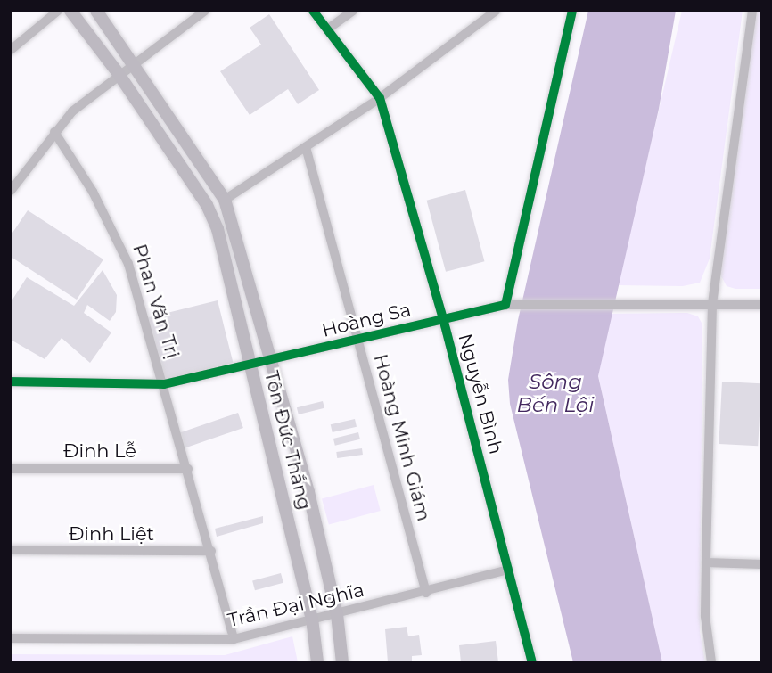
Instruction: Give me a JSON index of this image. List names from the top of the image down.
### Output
{
  "streets": {
    "main road": ["Tôn Đức Thắng"],
    "street": [
      "Phan Văn Trị",
      "Hoàng Sa",
      "Nguyễn Bình",
      "Hoàng Minh Giám",
      "Đinh Lễ",
      "Đinh Liệt",
      "Trần Đại Nghĩa"
    ]
  },
  "crossings": [
    ["Phan Văn Trị", "Hoàng Sa"],
    ["Phan Văn Trị", "Đinh Lễ"],
    ["Phan Văn Trị", "Đinh Liệt"],
    ["Phan Văn Trị", "Trần Đại Nghĩa"],
    ["Hoàng Sa", "Nguyễn Bình"],
    ["Hoàng Sa", "Hoàng Minh Giám"],
    ["Hoàng Sa", "Tôn Đức Thắng"],
    ["Nguyễn Bình", "Trần Đại Nghĩa"],
    ["Hoàng Minh Giám", "Trần Đại Nghĩa"],
    ["Tôn Đức Thắng", "Trần Đại Nghĩa"]
  ],
  "water": ["Sông Bến Lội"]
}
